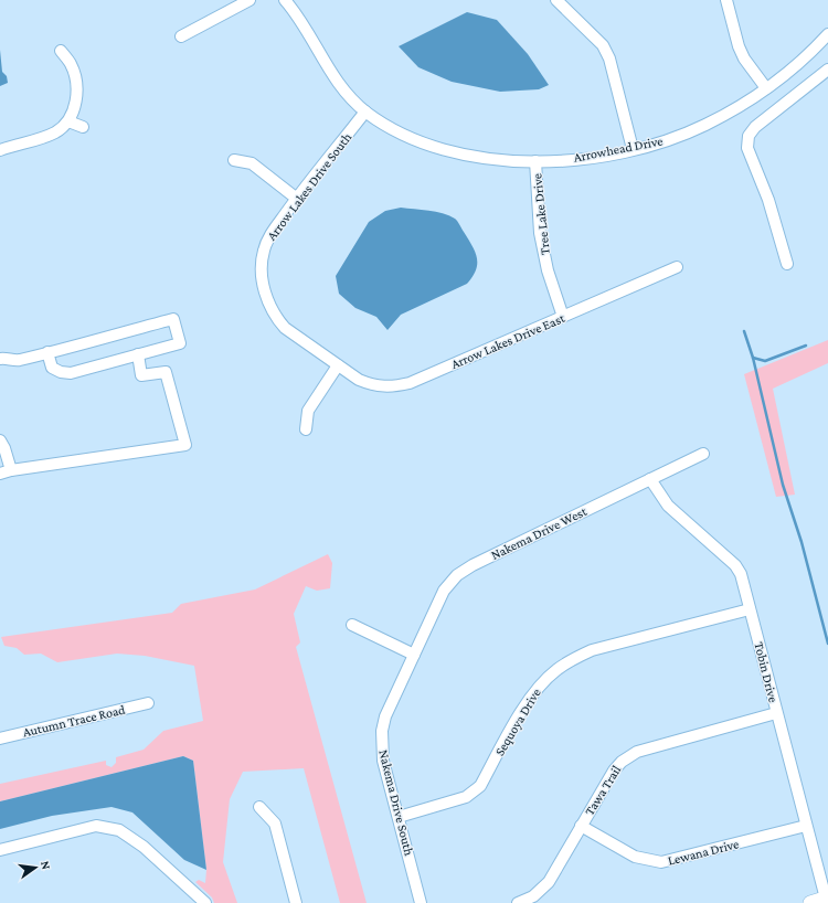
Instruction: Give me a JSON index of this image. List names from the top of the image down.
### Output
{
  "streets": {
    "street": [
      "Arrowhead Drive",
      "Arrow Lakes Drive South",
      "Tree Lake Drive",
      "Arrow Lakes Drive East",
      "Nakema Drive West",
      "Tobin Drive",
      "Autumn Trace Road",
      "Sequoya Drive",
      "Tawa Trail",
      "Nakema Drive South",
      "Lewana Drive"
    ]
  },
  "crossings": [
    ["Arrowhead Drive", "Arrow Lakes Drive South"],
    ["Arrowhead Drive", "Tree Lake Drive"],
    ["Arrow Lakes Drive South", "Arrow Lakes Drive East"],
    ["Tree Lake Drive", "Arrow Lakes Drive East"],
    ["Nakema Drive West", "Tobin Drive"],
    ["Nakema Drive West", "Nakema Drive South"],
    ["Tobin Drive", "Sequoya Drive"],
    ["Tobin Drive", "Tawa Trail"],
    ["Tobin Drive", "Lewana Drive"],
    ["Sequoya Drive", "Nakema Drive South"],
    ["Tawa Trail", "Lewana Drive"]
  ],
  "north": "right"
}
